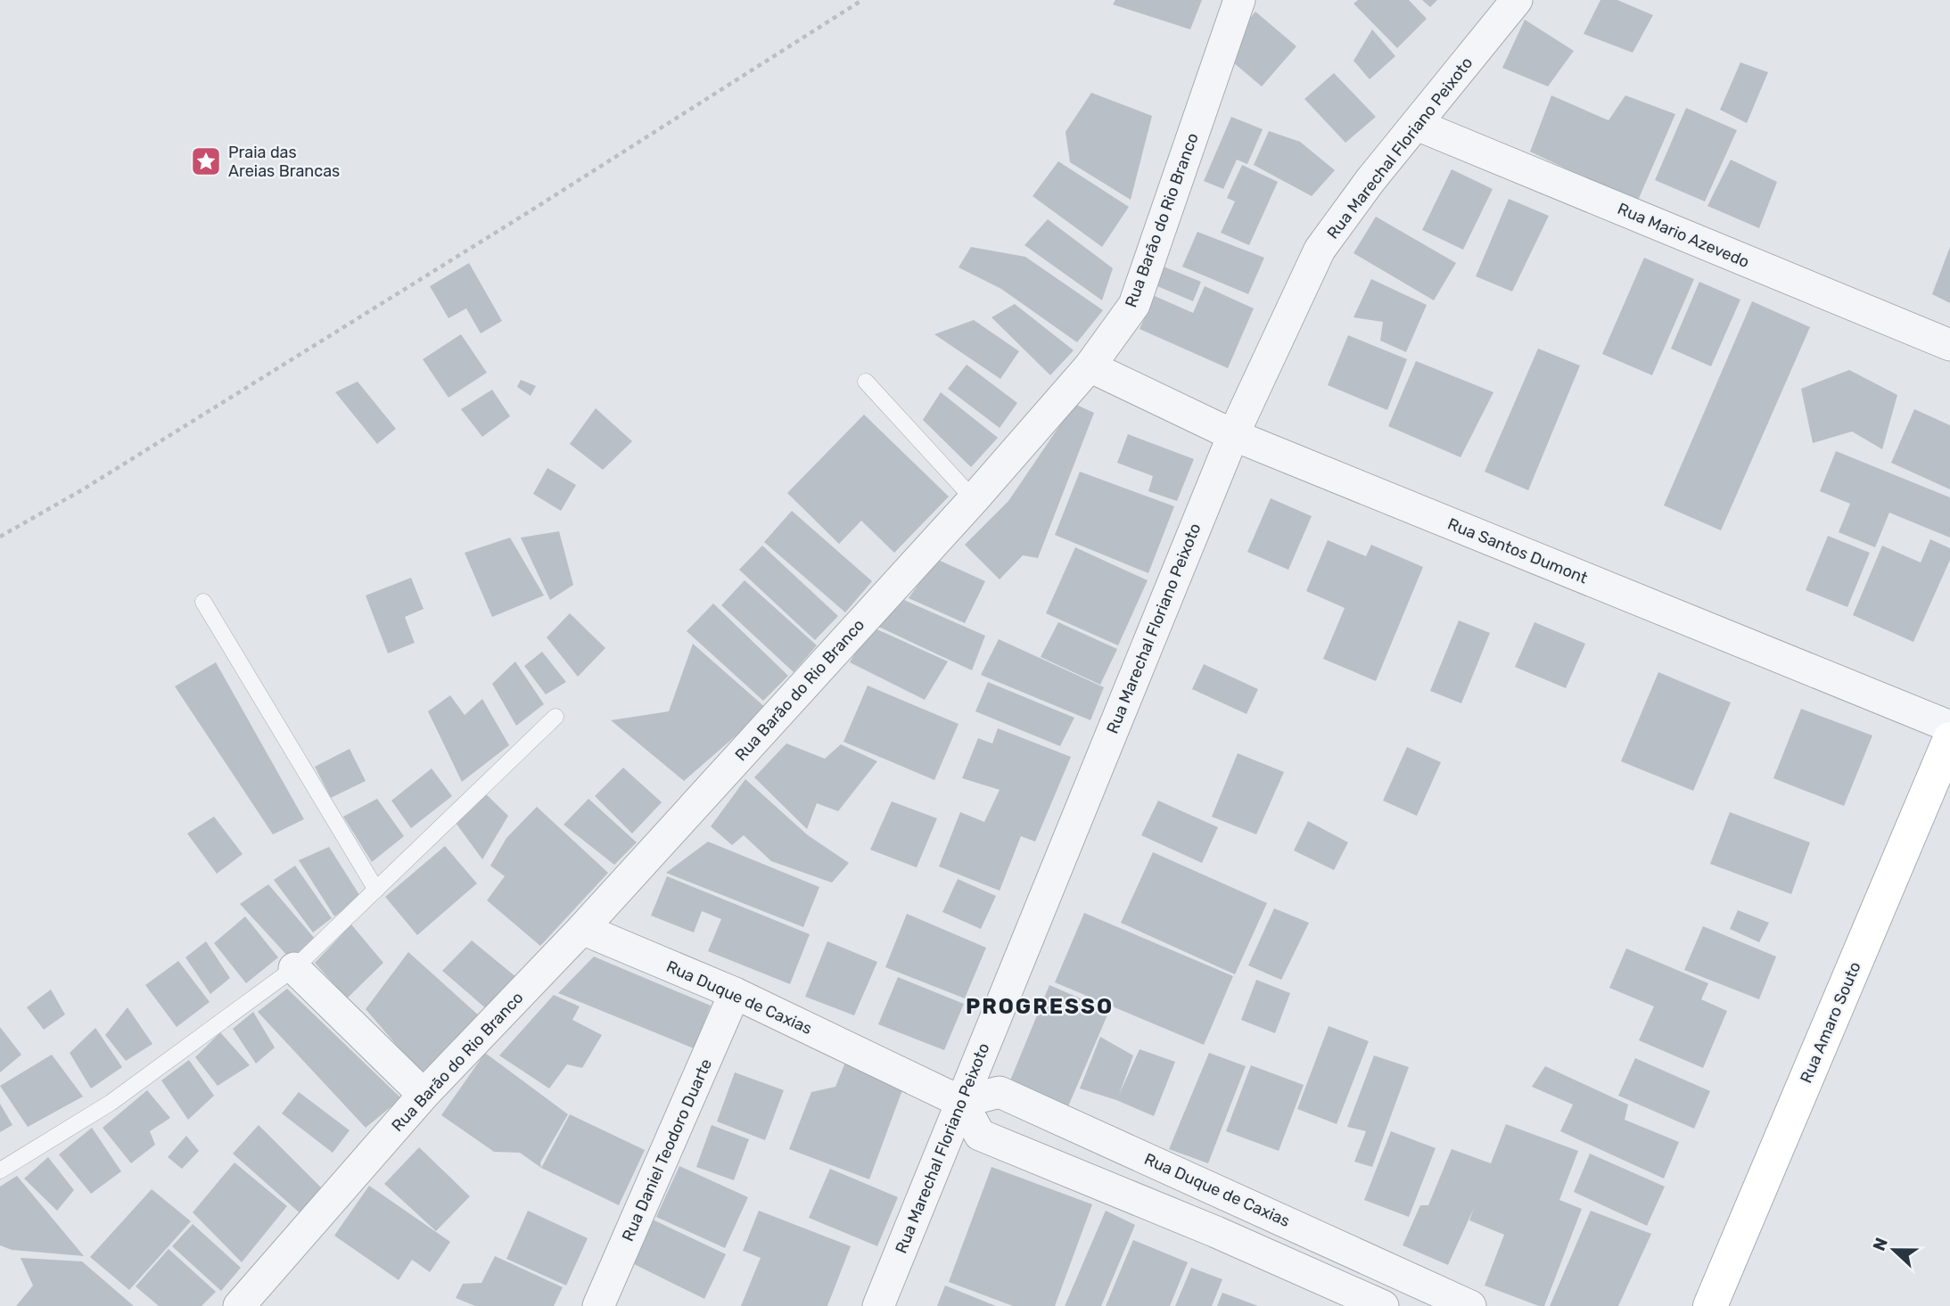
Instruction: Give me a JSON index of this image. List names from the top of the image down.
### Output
{
  "streets": {
    "street": [
      "Rua Marechal Floriano Peixoto",
      "Rua Barão do Rio Branco",
      "Rua Mario Azevedo",
      "Rua Santos Dumont",
      "Rua Duque de Caxias",
      "Rua Amaro Souto",
      "Rua Daniel Teodoro Duarte"
    ]
  },
  "crossings": [
    ["Rua Marechal Floriano Peixoto", "Rua Mario Azevedo"],
    ["Rua Marechal Floriano Peixoto", "Rua Santos Dumont"],
    ["Rua Marechal Floriano Peixoto", "Rua Duque de Caxias"],
    ["Rua Barão do Rio Branco", "Rua Santos Dumont"],
    ["Rua Barão do Rio Branco", "Rua Duque de Caxias"],
    ["Rua Duque de Caxias", "Rua Daniel Teodoro Duarte"]
  ],
  "districts": ["PROGRESSO"],
  "places": {
    "place": ["Praia das Areias Brancas"]
  },
  "north": "left"
}
